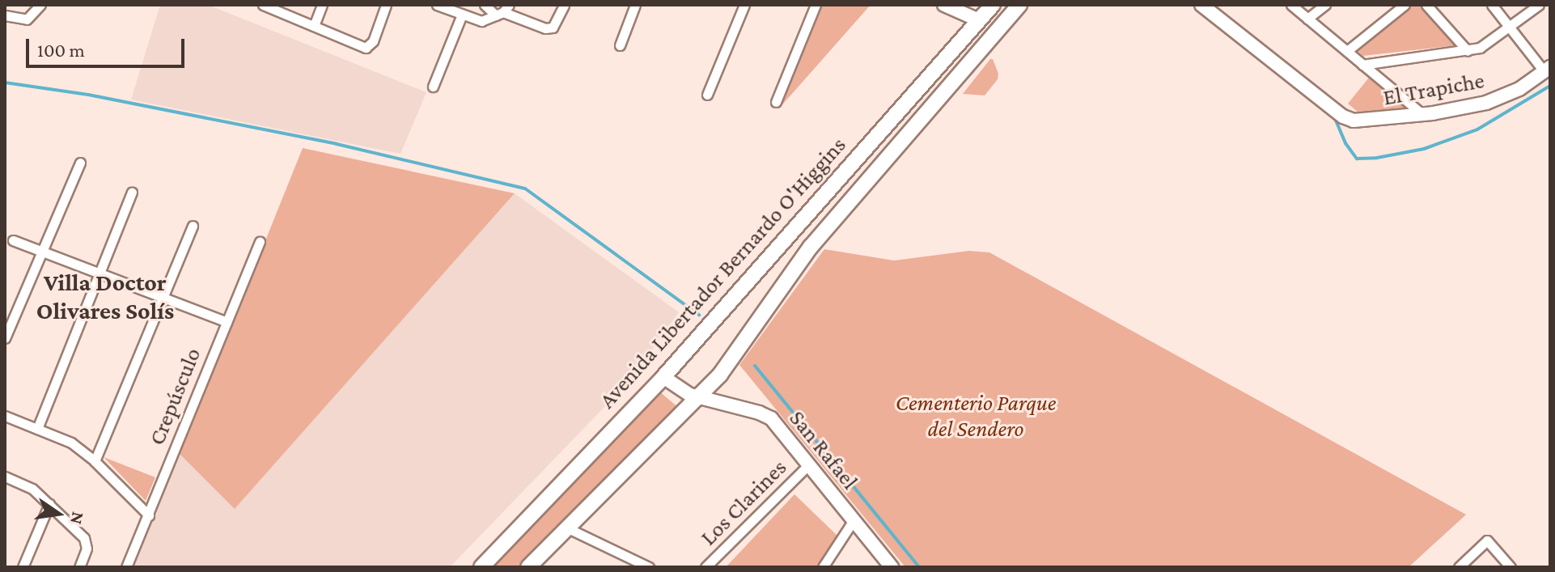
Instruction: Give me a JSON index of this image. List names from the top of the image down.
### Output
{
  "streets": {
    "main road": ["Avenida Libertador Bernardo O'Higgins"],
    "street": [
      "El Trapiche",
      "Crepúsculo",
      "San Rafael",
      "Los Clarines"
    ]
  },
  "crossings": [
    ["Avenida Libertador Bernardo O'Higgins", "San Rafael"],
    ["San Rafael", "Los Clarines"]
  ],
  "districts": ["Villa Doctor Olivares Solís"],
  "parks": ["Cementerio Parque del Sendero"],
  "scale_bar": "100 m",
  "north": "right"
}
